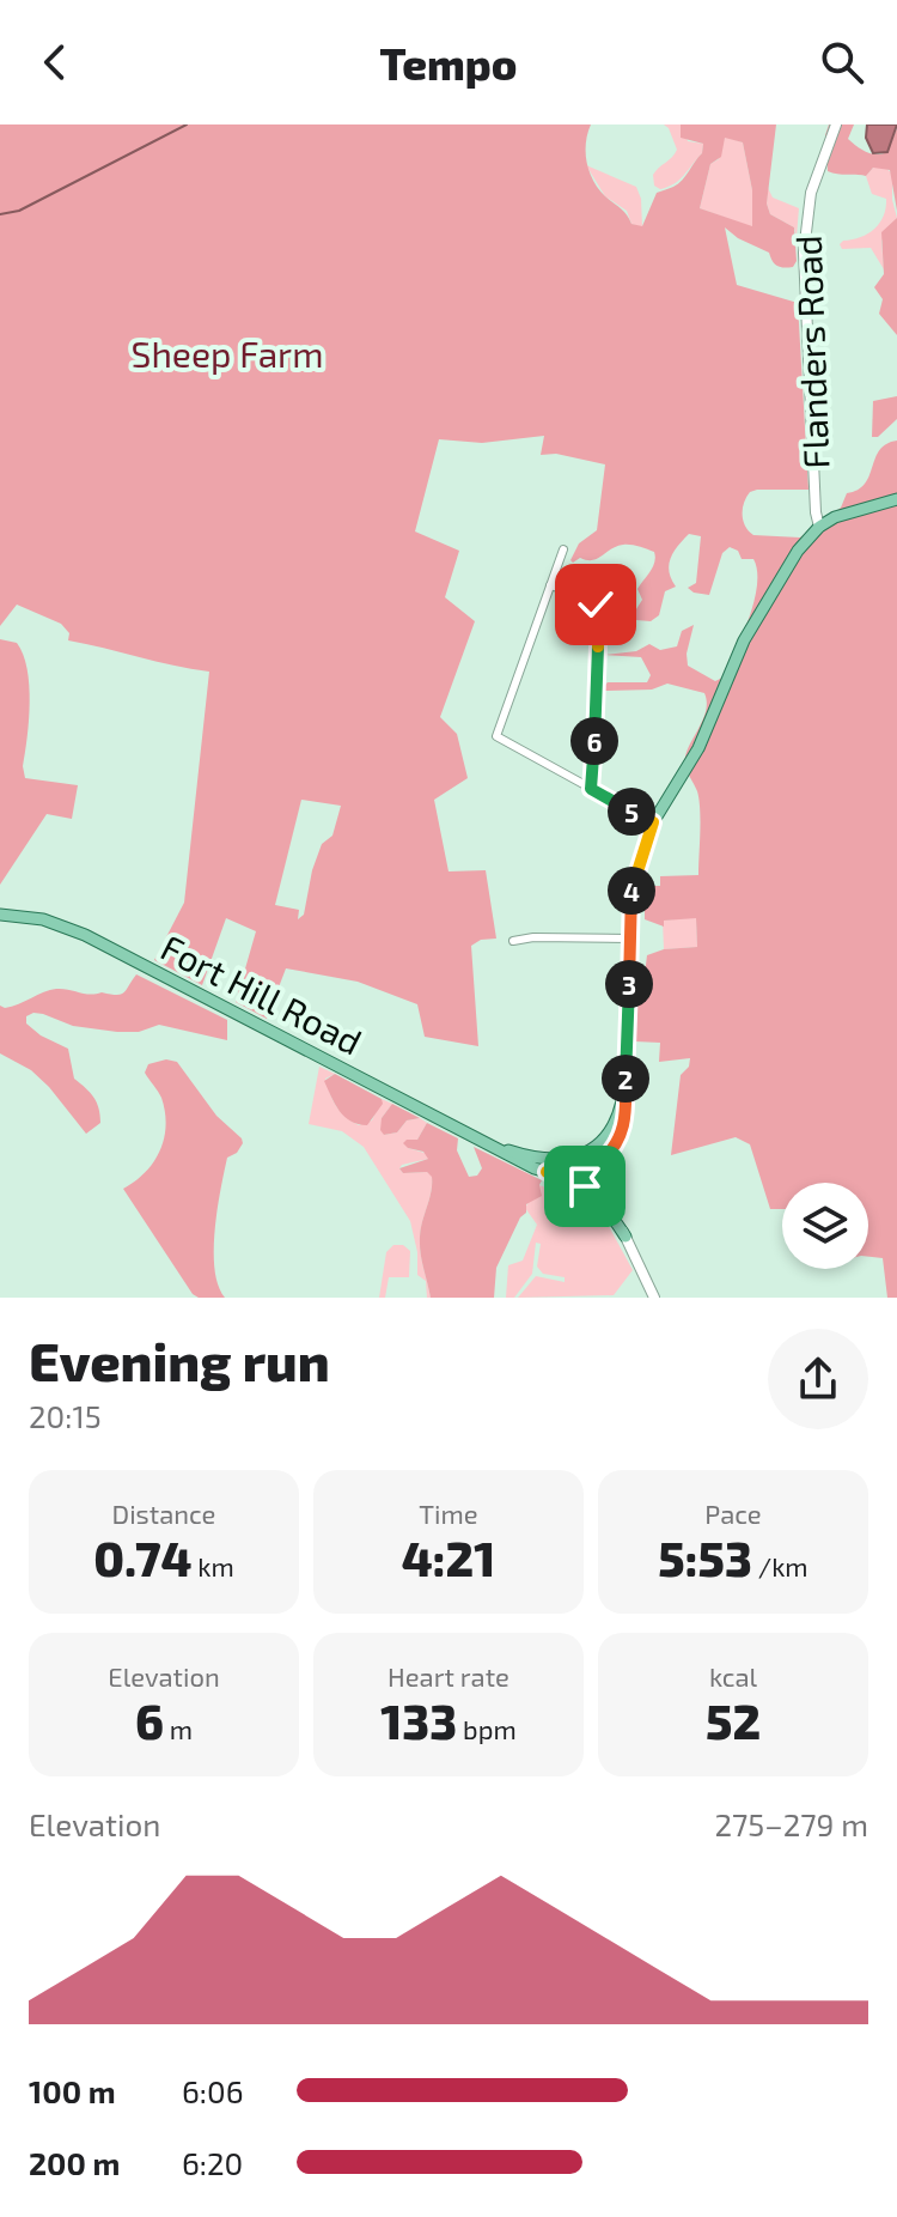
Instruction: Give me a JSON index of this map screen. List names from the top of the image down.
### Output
{
  "streets": {
    "main road": ["Fort Hill Road"],
    "street": ["Flanders Road"]
  },
  "parks": ["Sheep Farm"],
  "page": {
    "header": "Tempo",
    "pins": [
      "6",
      "5",
      "4",
      "3",
      "2"
    ],
    "heading": ["Evening run", "20:15"],
    "stats": [
      ["Distance", "0.74 km"],
      ["Time", "4:21"],
      ["Pace", "5:53 /km"],
      ["Elevation", "6 m"],
      ["Heart rate", "133 bpm"],
      ["kcal", "52"]
    ],
    "chart": ["Elevation", "275–279 m"],
    "list": [
      {
        "name": "100 m",
        "note": "6:06"
      },
      {
        "name": "200 m",
        "note": "6:20"
      }
    ]
  }
}
